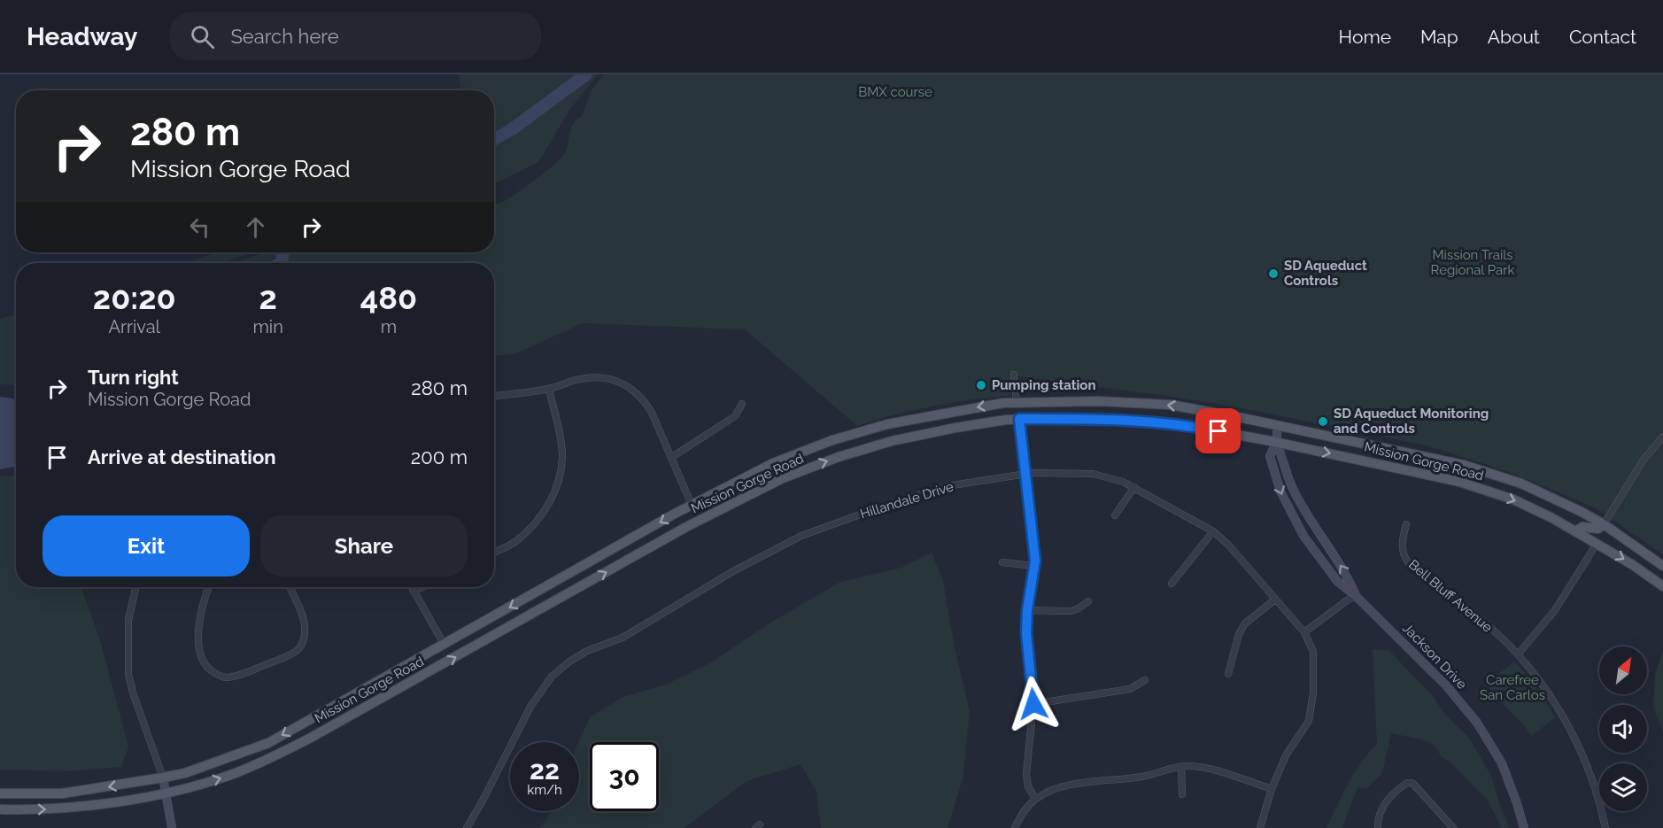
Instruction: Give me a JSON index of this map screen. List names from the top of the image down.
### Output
{
  "streets": {
    "main road": ["Mission Gorge Road", "Jackson Drive"],
    "street": ["Hillandale Drive", "Bell Bluff Avenue"]
  },
  "crossings": [
    ["Mission Gorge Road", "Jackson Drive"]
  ],
  "parks": ["BMX course", "Mission Trails Regional Park", "Carefree San Carlos"],
  "places": ["SD Aqueduct Controls", "Pumping station", "SD Aqueduct Monitoring and Controls"],
  "north": "top right",
  "page": {
    "header": "Headway",
    "search": "Search here",
    "nav": [
      "Home",
      "Map",
      "About",
      "Contact"
    ],
    "turn": ["280 m", "Mission Gorge Road"],
    "eta": [
      "20:20",
      "Arrival",
      "2",
      "min",
      "480",
      "m"
    ],
    "list": [
      {
        "name": "Turn right",
        "note": "Mission Gorge Road",
        "value": "280 m"
      },
      {
        "name": "Arrive at destination",
        "value": "200 m"
      }
    ],
    "buttons": ["Exit", "Share"],
    "speed": "22 km/h",
    "limit": "30"
  }
}
